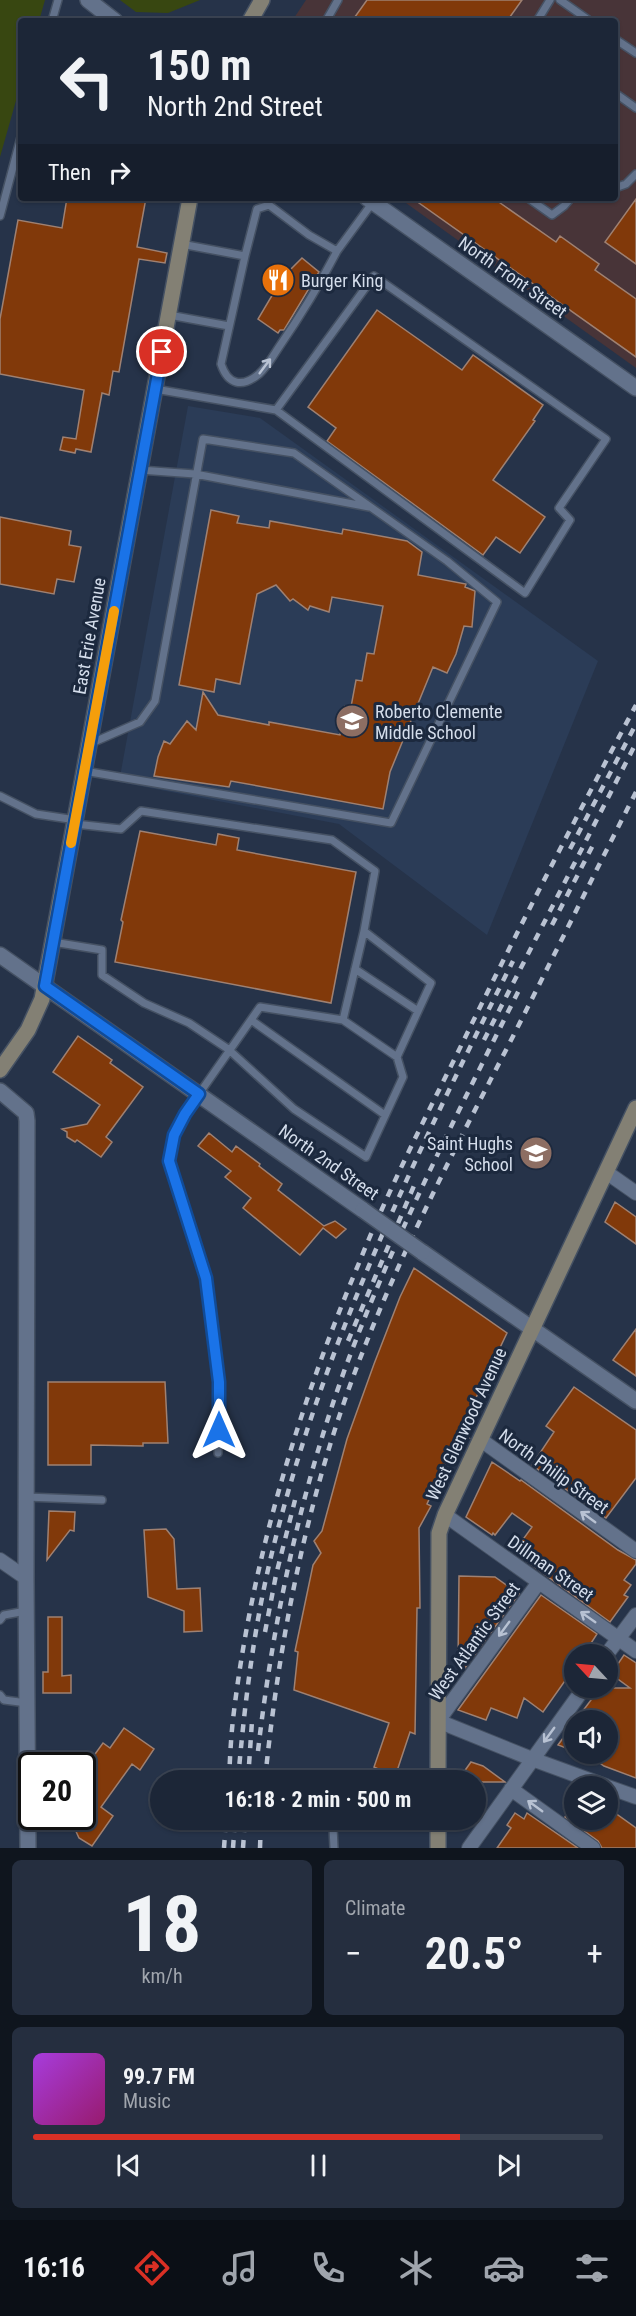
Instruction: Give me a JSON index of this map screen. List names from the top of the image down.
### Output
{
  "streets": {
    "main road": ["East Erie Avenue", "West Glenwood Avenue"],
    "street": [
      "North Front Street",
      "North 2nd Street",
      "North Philip Street",
      "Dillman Street",
      "West Atlantic Street"
    ]
  },
  "crossings": [
    ["East Erie Avenue", "North 2nd Street"],
    ["North 2nd Street", "West Glenwood Avenue"],
    ["West Glenwood Avenue", "North Philip Street"],
    ["West Glenwood Avenue", "Dillman Street"],
    ["West Glenwood Avenue", "West Atlantic Street"],
    ["Dillman Street", "West Atlantic Street"]
  ],
  "one_way": ["North Philip Street", "Dillman Street"],
  "places": {
    "restaurant": ["Burger King"],
    "school or university": ["Roberto Clemente Middle School", "Saint Hughs School"]
  },
  "north": "top left",
  "page": {
    "turn": ["150 m", "North 2nd Street"],
    "then": "Then",
    "limit": "20",
    "trip": "16:18 · 2 min · 500 m",
    "tile": [
      ["18", "km/h"],
      "Climate"
    ],
    "heat": ["−", "20.5°", "+"],
    "song": ["99.7 FM", "Music"],
    "tabs": "16:16"
  }
}
